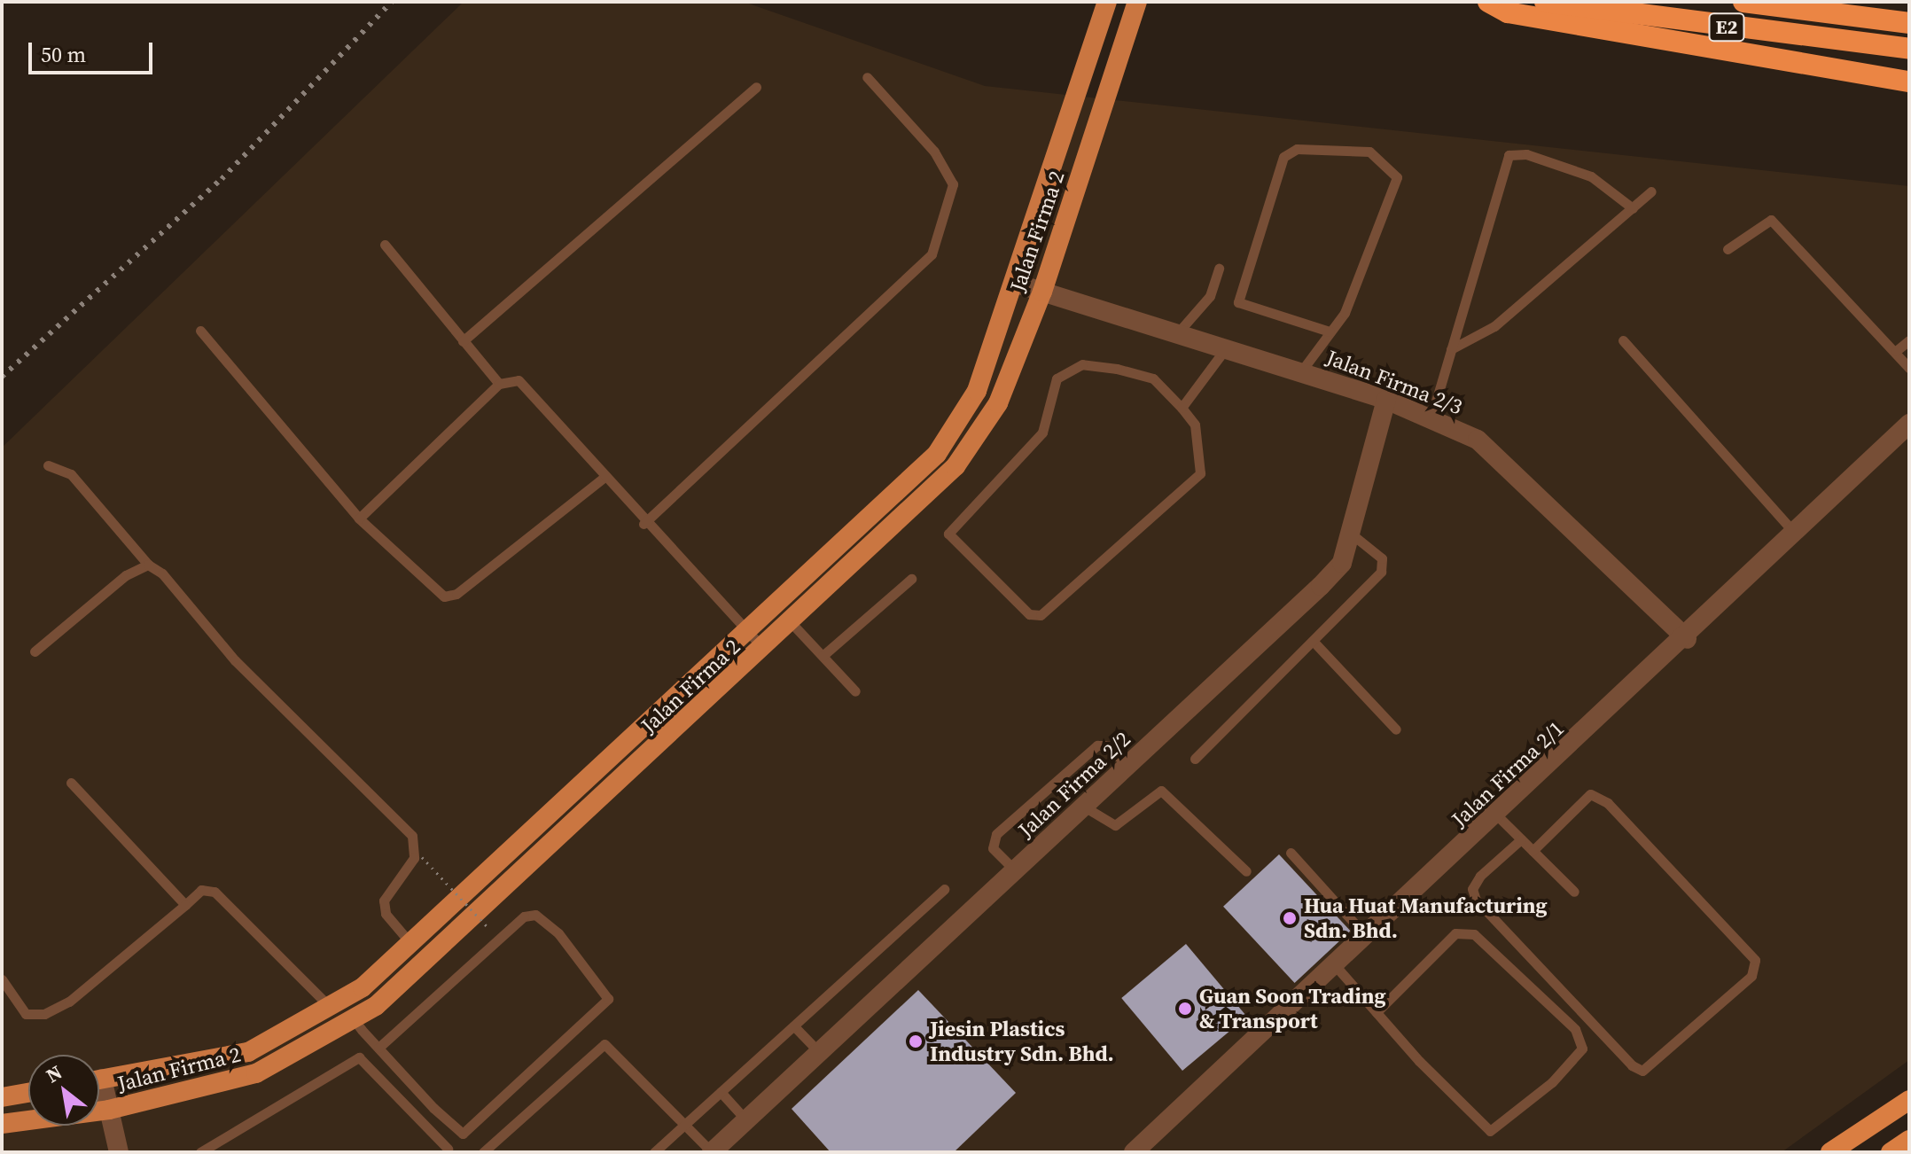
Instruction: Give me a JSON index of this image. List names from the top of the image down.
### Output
{
  "streets": {
    "highway": ["E2"],
    "main road": ["Jalan Firma 2"],
    "street": ["Jalan Firma 2/3", "Jalan Firma 2/1", "Jalan Firma 2/2"]
  },
  "crossings": [
    ["Jalan Firma 2", "Jalan Firma 2/3"],
    ["Jalan Firma 2/3", "Jalan Firma 2/1"],
    ["Jalan Firma 2/3", "Jalan Firma 2/2"]
  ],
  "places": ["Hua Huat Manufacturing Sdn. Bhd.", "Guan Soon Trading & Transport", "Jiesin Plastics Industry Sdn. Bhd."],
  "scale_bar": "50 m",
  "north": "top left"
}
